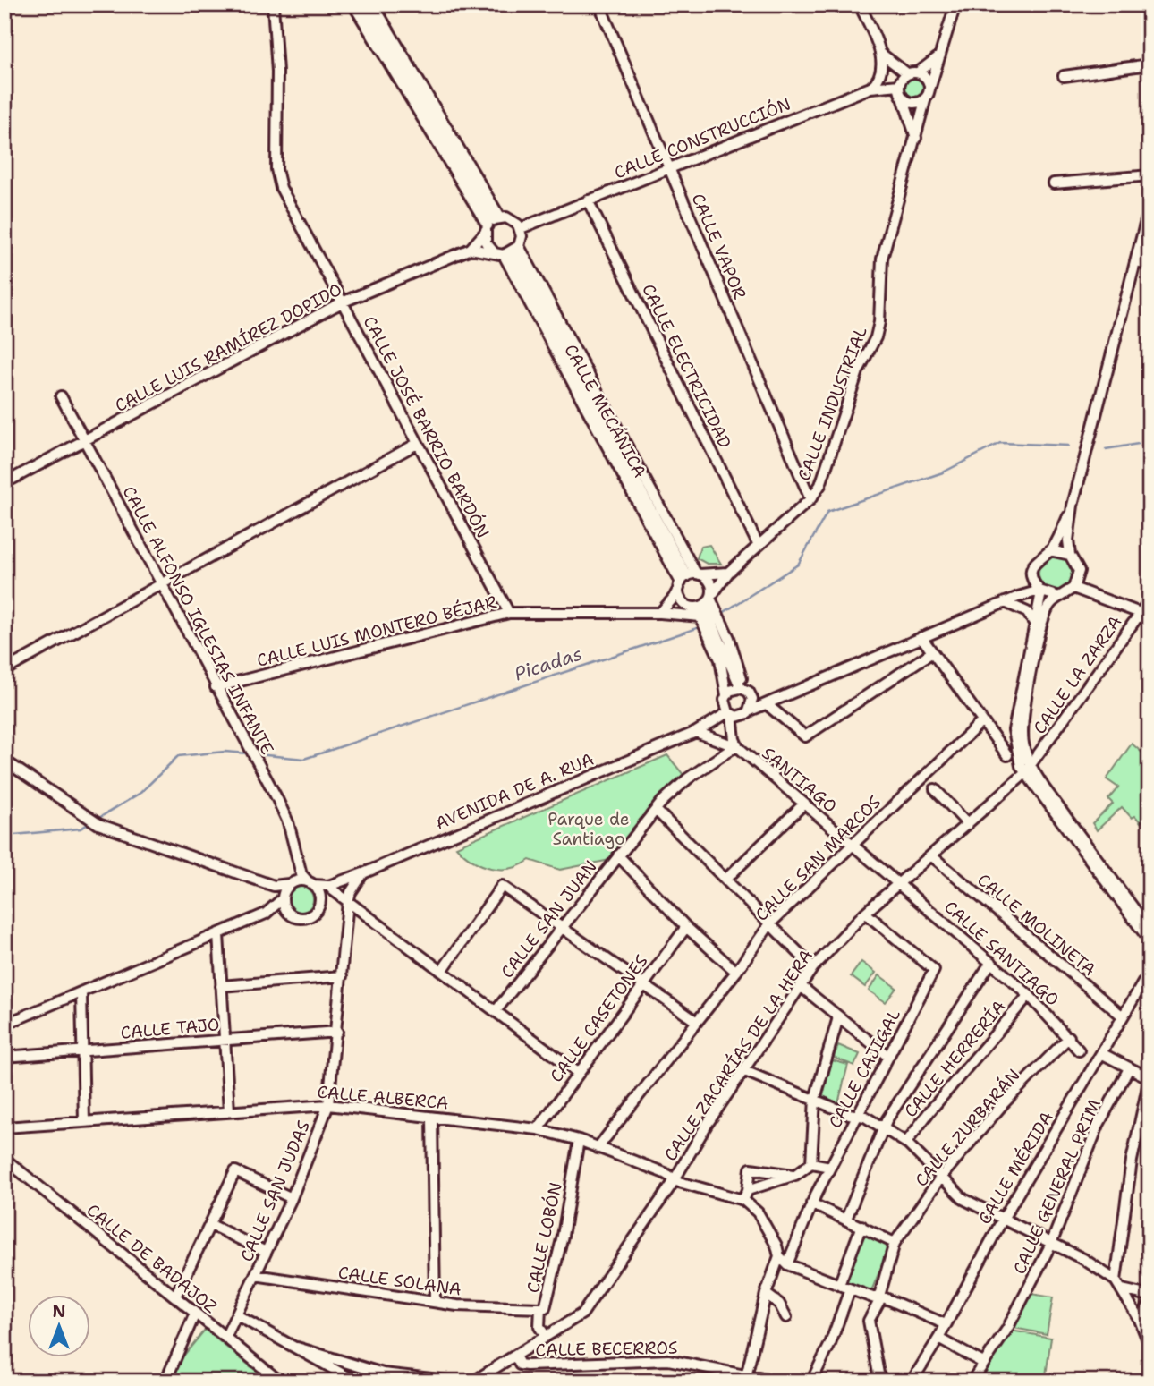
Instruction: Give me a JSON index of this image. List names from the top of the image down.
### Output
{
  "streets": {
    "street": [
      "CALLE CONSTRUCCIÓN",
      "CALLE VAPOR",
      "CALLE LUIS RAMÍREZ DOPIDO",
      "CALLE ELECTRICIDAD",
      "CALLE INDUSTRIAL",
      "CALLE MECÁNICA",
      "CALLE JOSÉ BARRIO BARDÓN",
      "CALLE ALFONSO IGLESIAS INFANTE",
      "CALLE LUIS MONTERO BÉJAR",
      "CALLE LA ZARZA",
      "SANTIAGO",
      "AVENIDA DE A. RUA",
      "CALLE SAN MARCOS",
      "CALLE SAN JUAN",
      "CALLE MOLINETA",
      "CALLE SANTIAGO",
      "CALLE CASETONES",
      "CALLE TAJO",
      "CALLE ZACARÍAS DE LA HERA",
      "CALLE HERRERÍA",
      "CALLE CAJIGAL",
      "CALLE ALBERCA",
      "CALLE ZURBARÁN",
      "CALLE MÉRIDA",
      "CALLE GENERAL PRIM",
      "CALLE SAN JUDAS",
      "CALLE LOBÓN",
      "CALLE DE BADAJOZ",
      "CALLE SOLANA",
      "CALLE BECERROS"
    ]
  },
  "crossings": [
    ["CALLE CONSTRUCCIÓN", "CALLE VAPOR"],
    ["CALLE CONSTRUCCIÓN", "CALLE ELECTRICIDAD"],
    ["CALLE CONSTRUCCIÓN", "CALLE INDUSTRIAL"],
    ["CALLE VAPOR", "CALLE INDUSTRIAL"],
    ["CALLE LUIS RAMÍREZ DOPIDO", "CALLE JOSÉ BARRIO BARDÓN"],
    ["CALLE LUIS RAMÍREZ DOPIDO", "CALLE ALFONSO IGLESIAS INFANTE"],
    ["CALLE ELECTRICIDAD", "CALLE INDUSTRIAL"],
    ["CALLE INDUSTRIAL", "CALLE LUIS MONTERO BÉJAR"],
    ["CALLE JOSÉ BARRIO BARDÓN", "CALLE LUIS MONTERO BÉJAR"],
    ["CALLE ALFONSO IGLESIAS INFANTE", "CALLE LUIS MONTERO BÉJAR"],
    ["CALLE ALFONSO IGLESIAS INFANTE", "AVENIDA DE A. RUA"],
    ["CALLE LA ZARZA", "CALLE ZACARÍAS DE LA HERA"],
    ["SANTIAGO", "AVENIDA DE A. RUA"],
    ["SANTIAGO", "CALLE SAN MARCOS"],
    ["SANTIAGO", "CALLE SAN JUAN"],
    ["SANTIAGO", "CALLE SANTIAGO"],
    ["SANTIAGO", "CALLE ZACARÍAS DE LA HERA"],
    ["AVENIDA DE A. RUA", "CALLE SAN JUDAS"],
    ["CALLE SAN MARCOS", "CALLE ALBERCA"],
    ["CALLE MOLINETA", "CALLE ZACARÍAS DE LA HERA"],
    ["CALLE MOLINETA", "CALLE MÉRIDA"],
    ["CALLE SANTIAGO", "CALLE ZACARÍAS DE LA HERA"],
    ["CALLE SANTIAGO", "CALLE HERRERÍA"],
    ["CALLE SANTIAGO", "CALLE ZURBARÁN"],
    ["CALLE SANTIAGO", "CALLE MÉRIDA"],
    ["CALLE SANTIAGO", "CALLE GENERAL PRIM"],
    ["CALLE CASETONES", "CALLE ALBERCA"],
    ["CALLE TAJO", "CALLE SAN JUDAS"],
    ["CALLE ZACARÍAS DE LA HERA", "CALLE CAJIGAL"],
    ["CALLE ZACARÍAS DE LA HERA", "CALLE ALBERCA"],
    ["CALLE ZACARÍAS DE LA HERA", "CALLE LOBÓN"],
    ["CALLE ZACARÍAS DE LA HERA", "CALLE BECERROS"],
    ["CALLE ALBERCA", "CALLE SAN JUDAS"],
    ["CALLE ALBERCA", "CALLE LOBÓN"],
    ["CALLE SAN JUDAS", "CALLE DE BADAJOZ"],
    ["CALLE SAN JUDAS", "CALLE SOLANA"],
    ["CALLE LOBÓN", "CALLE SOLANA"]
  ],
  "water": ["Picadas"],
  "parks": ["Parque de Santiago"],
  "north": "top"
}
